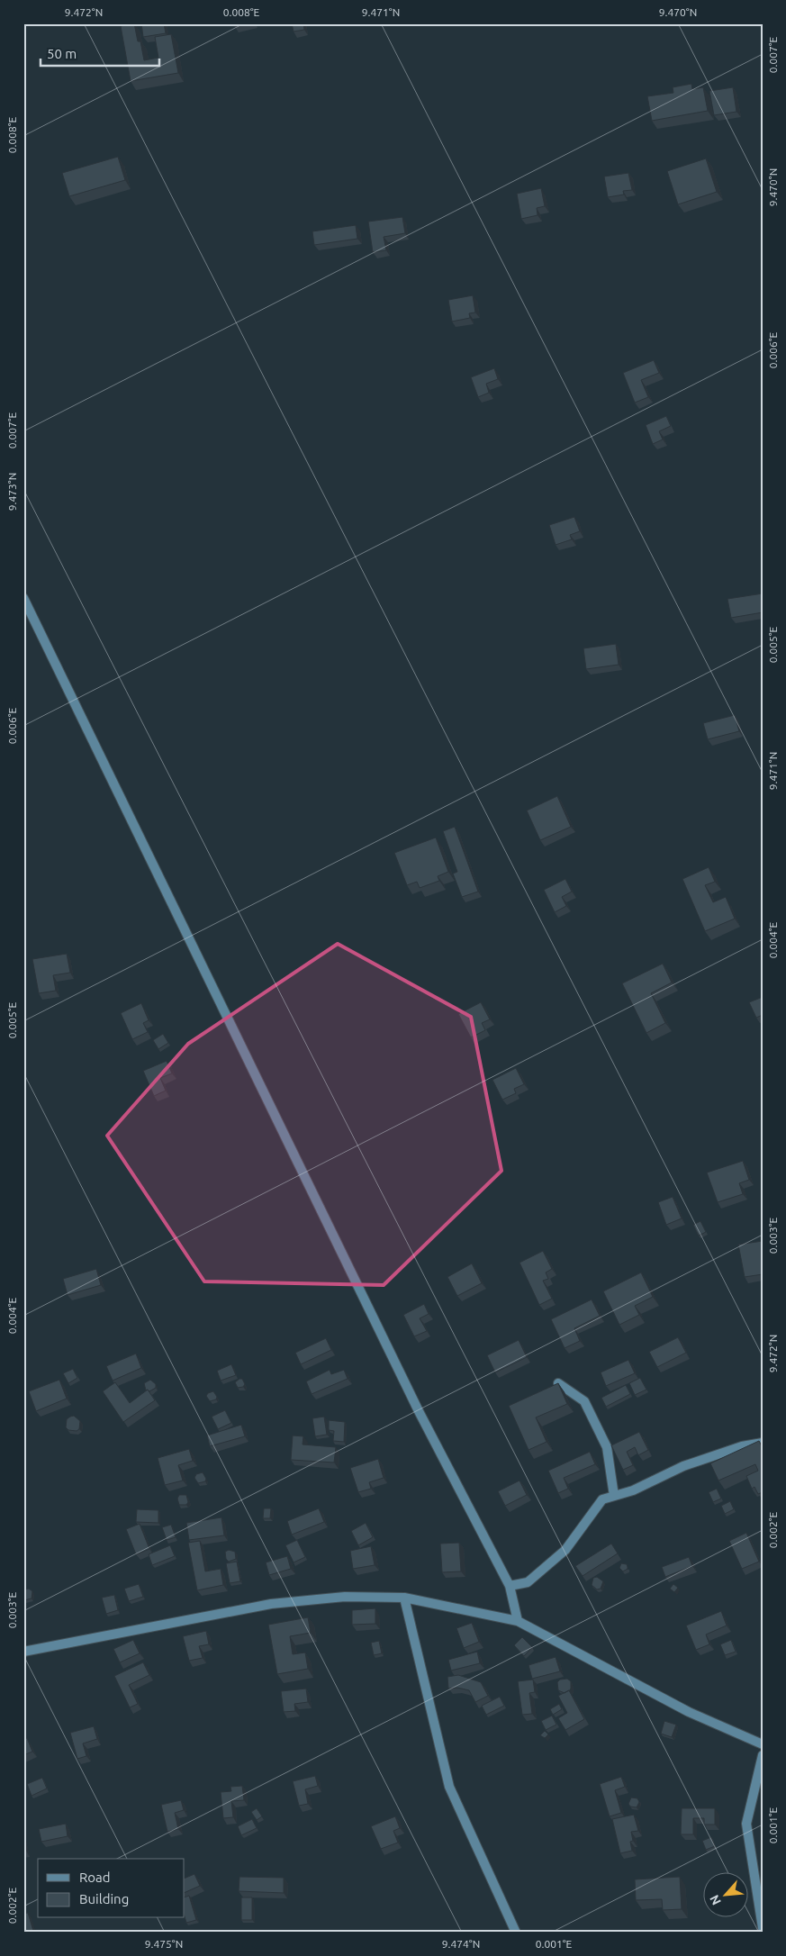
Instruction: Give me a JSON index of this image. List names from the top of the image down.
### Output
{
  "legend": ["Road", "Building"],
  "scale_bar": "50 m",
  "north": "bottom left",
  "coordinates": [
    "9.472°N",
    "0.008°E",
    "9.471°N",
    "9.470°N",
    "0.007°E",
    "0.006°E",
    "9.473°N",
    "0.005°E",
    "0.004°E",
    "0.003°E",
    "0.002°E",
    "0.001°E",
    "9.475°N",
    "9.474°N"
  ]
}
